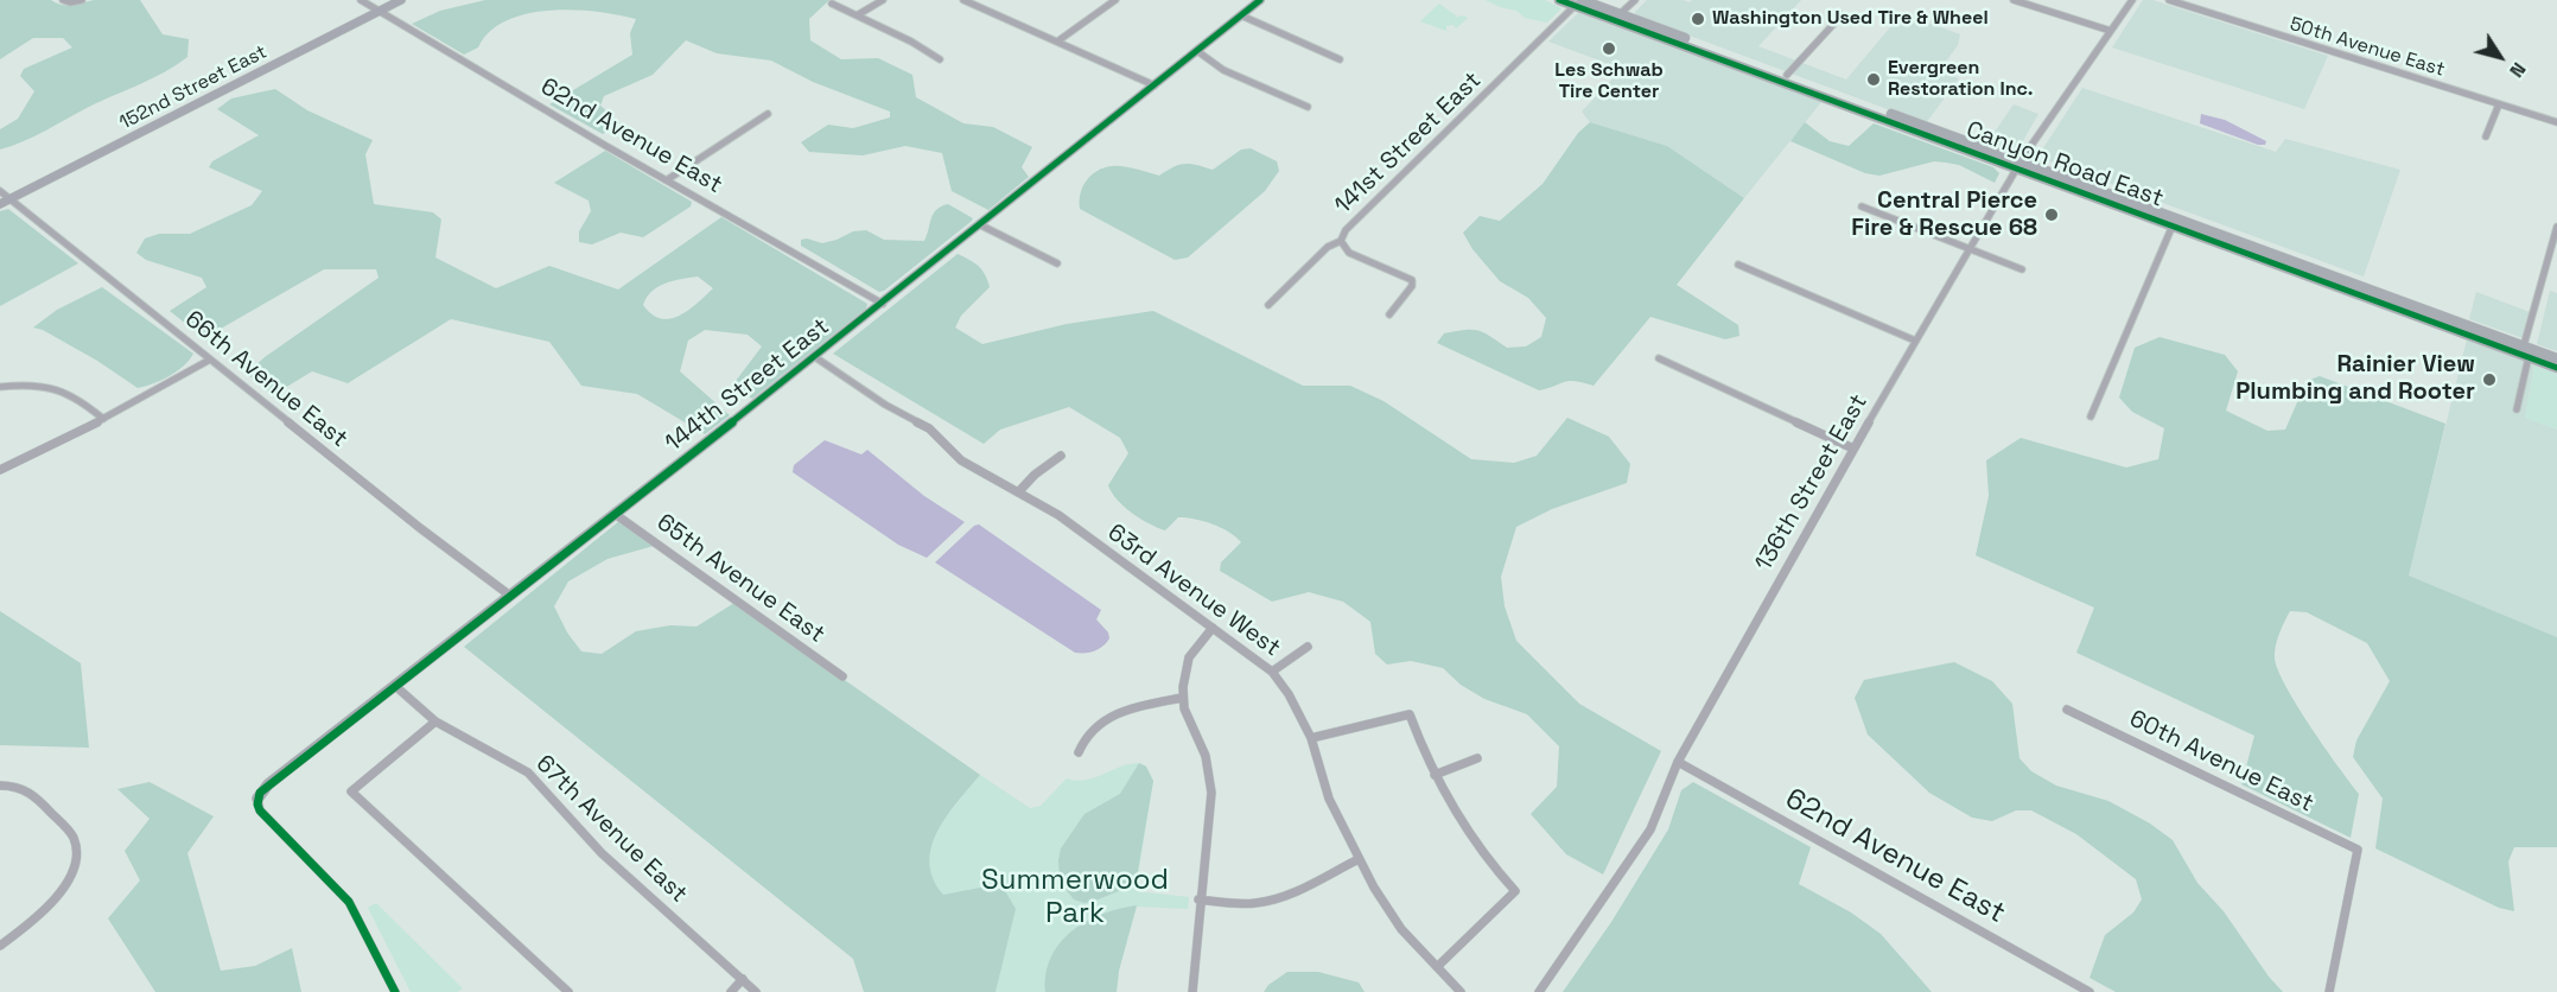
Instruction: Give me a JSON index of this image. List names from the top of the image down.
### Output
{
  "streets": {
    "main road": ["Canyon Road East"],
    "street": [
      "50th Avenue East",
      "152nd Street East",
      "62nd Avenue East",
      "141st Street East",
      "66th Avenue East",
      "144th Street East",
      "136th Street East",
      "65th Avenue East",
      "63rd Avenue West",
      "60th Avenue East",
      "67th Avenue East"
    ]
  },
  "crossings": [
    ["152nd Street East", "62nd Avenue East"],
    ["152nd Street East", "66th Avenue East"],
    ["62nd Avenue East", "144th Street East"],
    ["62nd Avenue East", "136th Street East"],
    ["141st Street East", "Canyon Road East"],
    ["Canyon Road East", "136th Street East"],
    ["66th Avenue East", "144th Street East"],
    ["144th Street East", "65th Avenue East"],
    ["144th Street East", "63rd Avenue West"],
    ["144th Street East", "67th Avenue East"]
  ],
  "parks": ["Summerwood Park"],
  "places": [
    "Washington Used Tire & Wheel",
    "Les Schwab Tire Center",
    "Evergreen Restoration Inc.",
    "Central Pierce Fire & Rescue 68",
    "Rainier View Plumbing and Rooter"
  ],
  "north": "bottom right"
}
